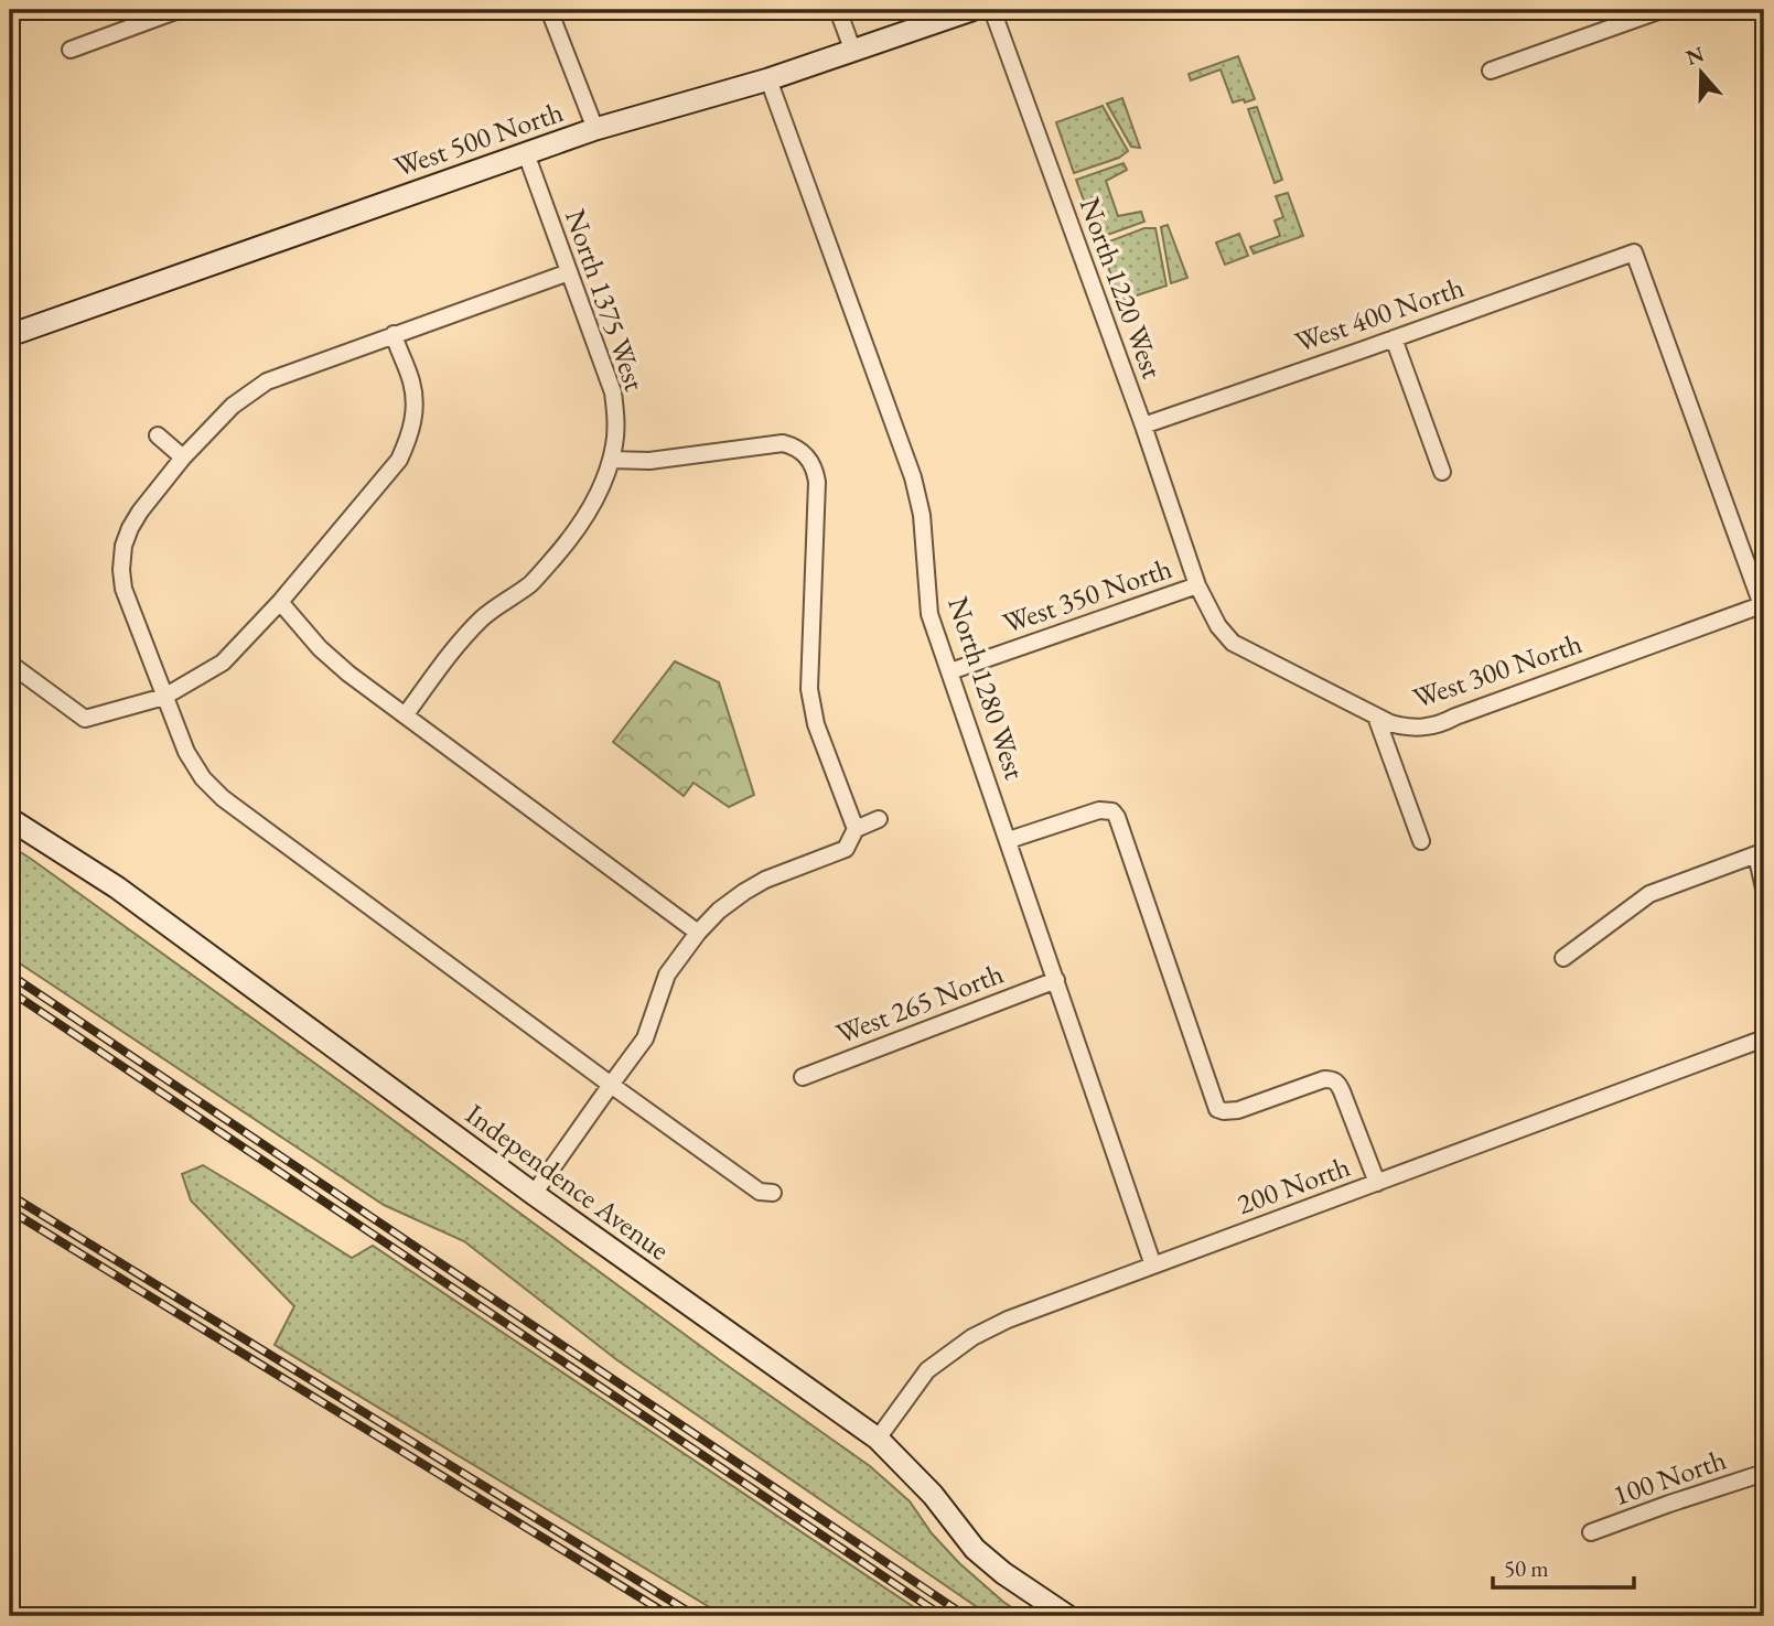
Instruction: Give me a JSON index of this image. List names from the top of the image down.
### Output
{
  "streets": {
    "street": [
      "West 500 North",
      "North 1220 West",
      "North 1375 West",
      "West 400 North",
      "West 350 North",
      "West 300 North",
      "North 1280 West",
      "West 265 North",
      "Independence Avenue",
      "200 North",
      "100 North"
    ]
  },
  "crossings": [
    ["West 500 North", "North 1375 West"],
    ["West 500 North", "North 1280 West"],
    ["North 1220 West", "West 400 North"],
    ["North 1220 West", "West 350 North"],
    ["North 1220 West", "West 300 North"],
    ["West 400 North", "West 300 North"],
    ["West 350 North", "West 300 North"],
    ["West 350 North", "North 1280 West"],
    ["North 1280 West", "West 265 North"],
    ["North 1280 West", "200 North"],
    ["Independence Avenue", "200 North"]
  ],
  "scale_bar": "50 m",
  "north": "top"
}
